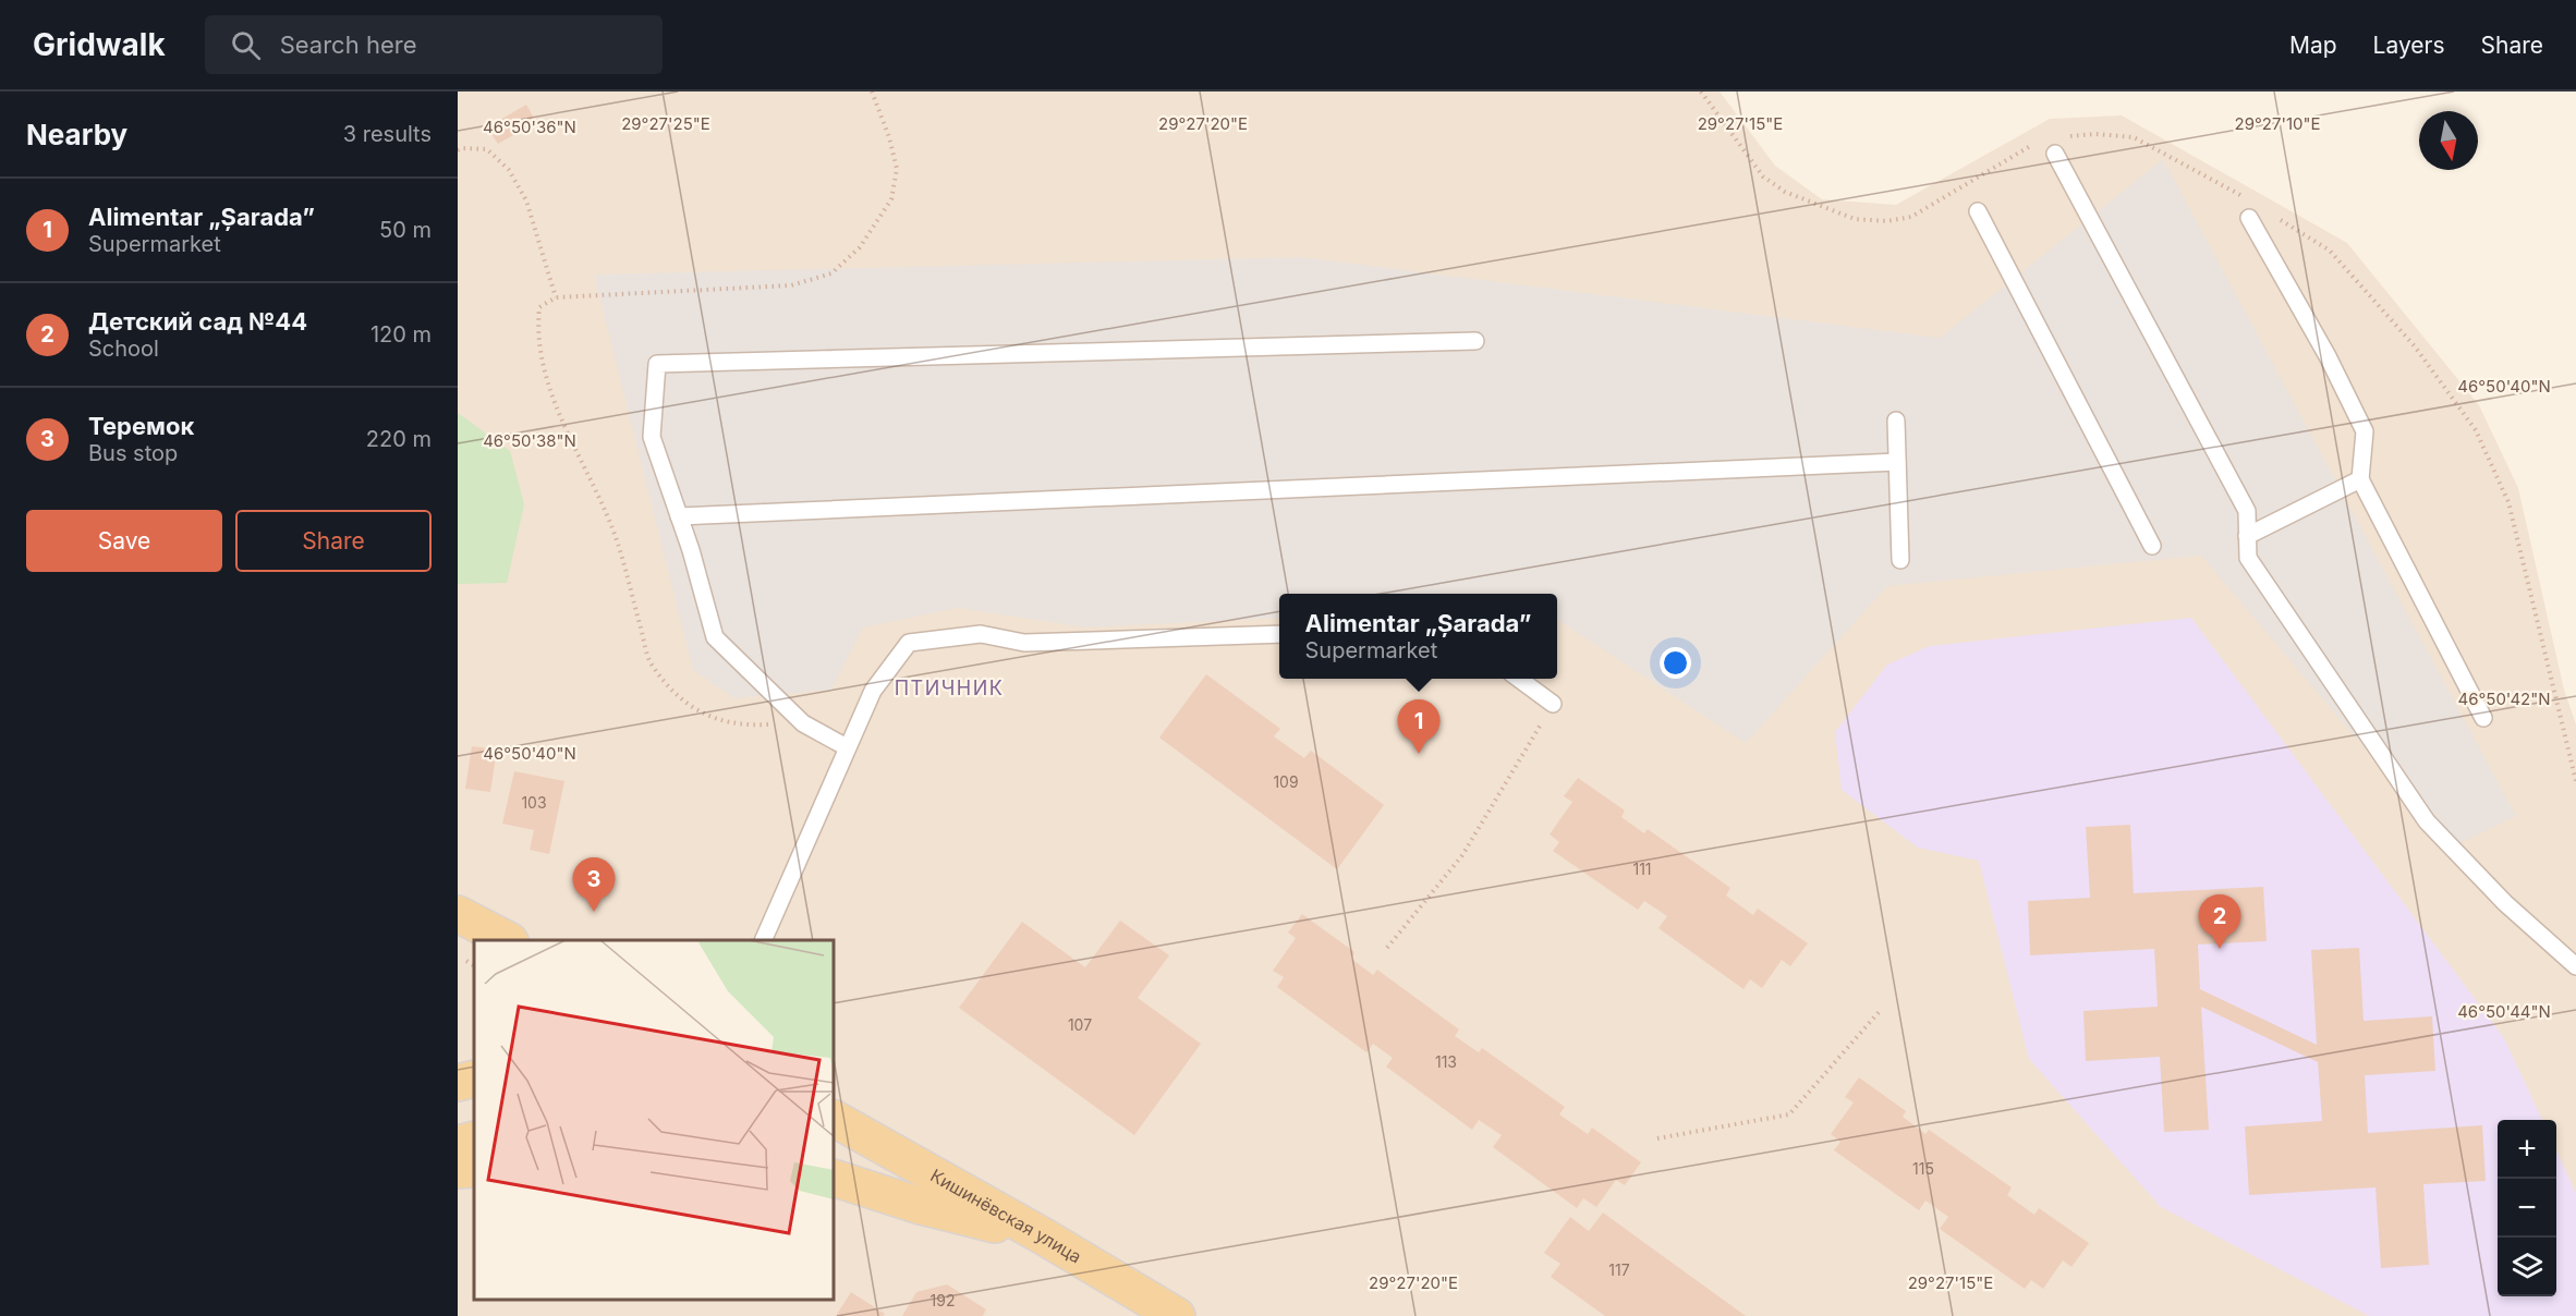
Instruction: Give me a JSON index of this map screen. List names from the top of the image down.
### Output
{
  "streets": {
    "main road": ["Кишинёвская улица"]
  },
  "districts": ["ПТИЧНИК"],
  "house_numbers": [
    "109",
    "103",
    "111",
    "107",
    "113",
    "115",
    "117",
    "192"
  ],
  "north": "bottom",
  "page": {
    "header": "Gridwalk",
    "search": "Search here",
    "nav": ["Map", "Layers", "Share"],
    "heading": ["Nearby", "3 results"],
    "list": [
      {
        "mark": "1",
        "name": "Alimentar „Șarada”",
        "note": "Supermarket",
        "value": "50 m"
      },
      {
        "mark": "2",
        "name": "Детский сад №44",
        "note": "School",
        "value": "120 m"
      },
      {
        "mark": "3",
        "name": "Теремок",
        "note": "Bus stop",
        "value": "220 m"
      }
    ],
    "buttons": ["Save", "Share"],
    "popup": ["Alimentar „Șarada”", "Supermarket"],
    "pins": ["1", "3", "2"],
    "map_buttons": ["+", "−"]
  },
  "coordinates": [
    "29°27'25\"E",
    "29°27'20\"E",
    "29°27'15\"E",
    "29°27'10\"E",
    "46°50'36\"N",
    "46°50'40\"N",
    "46°50'38\"N",
    "46°50'42\"N",
    "46°50'44\"N"
  ]
}
